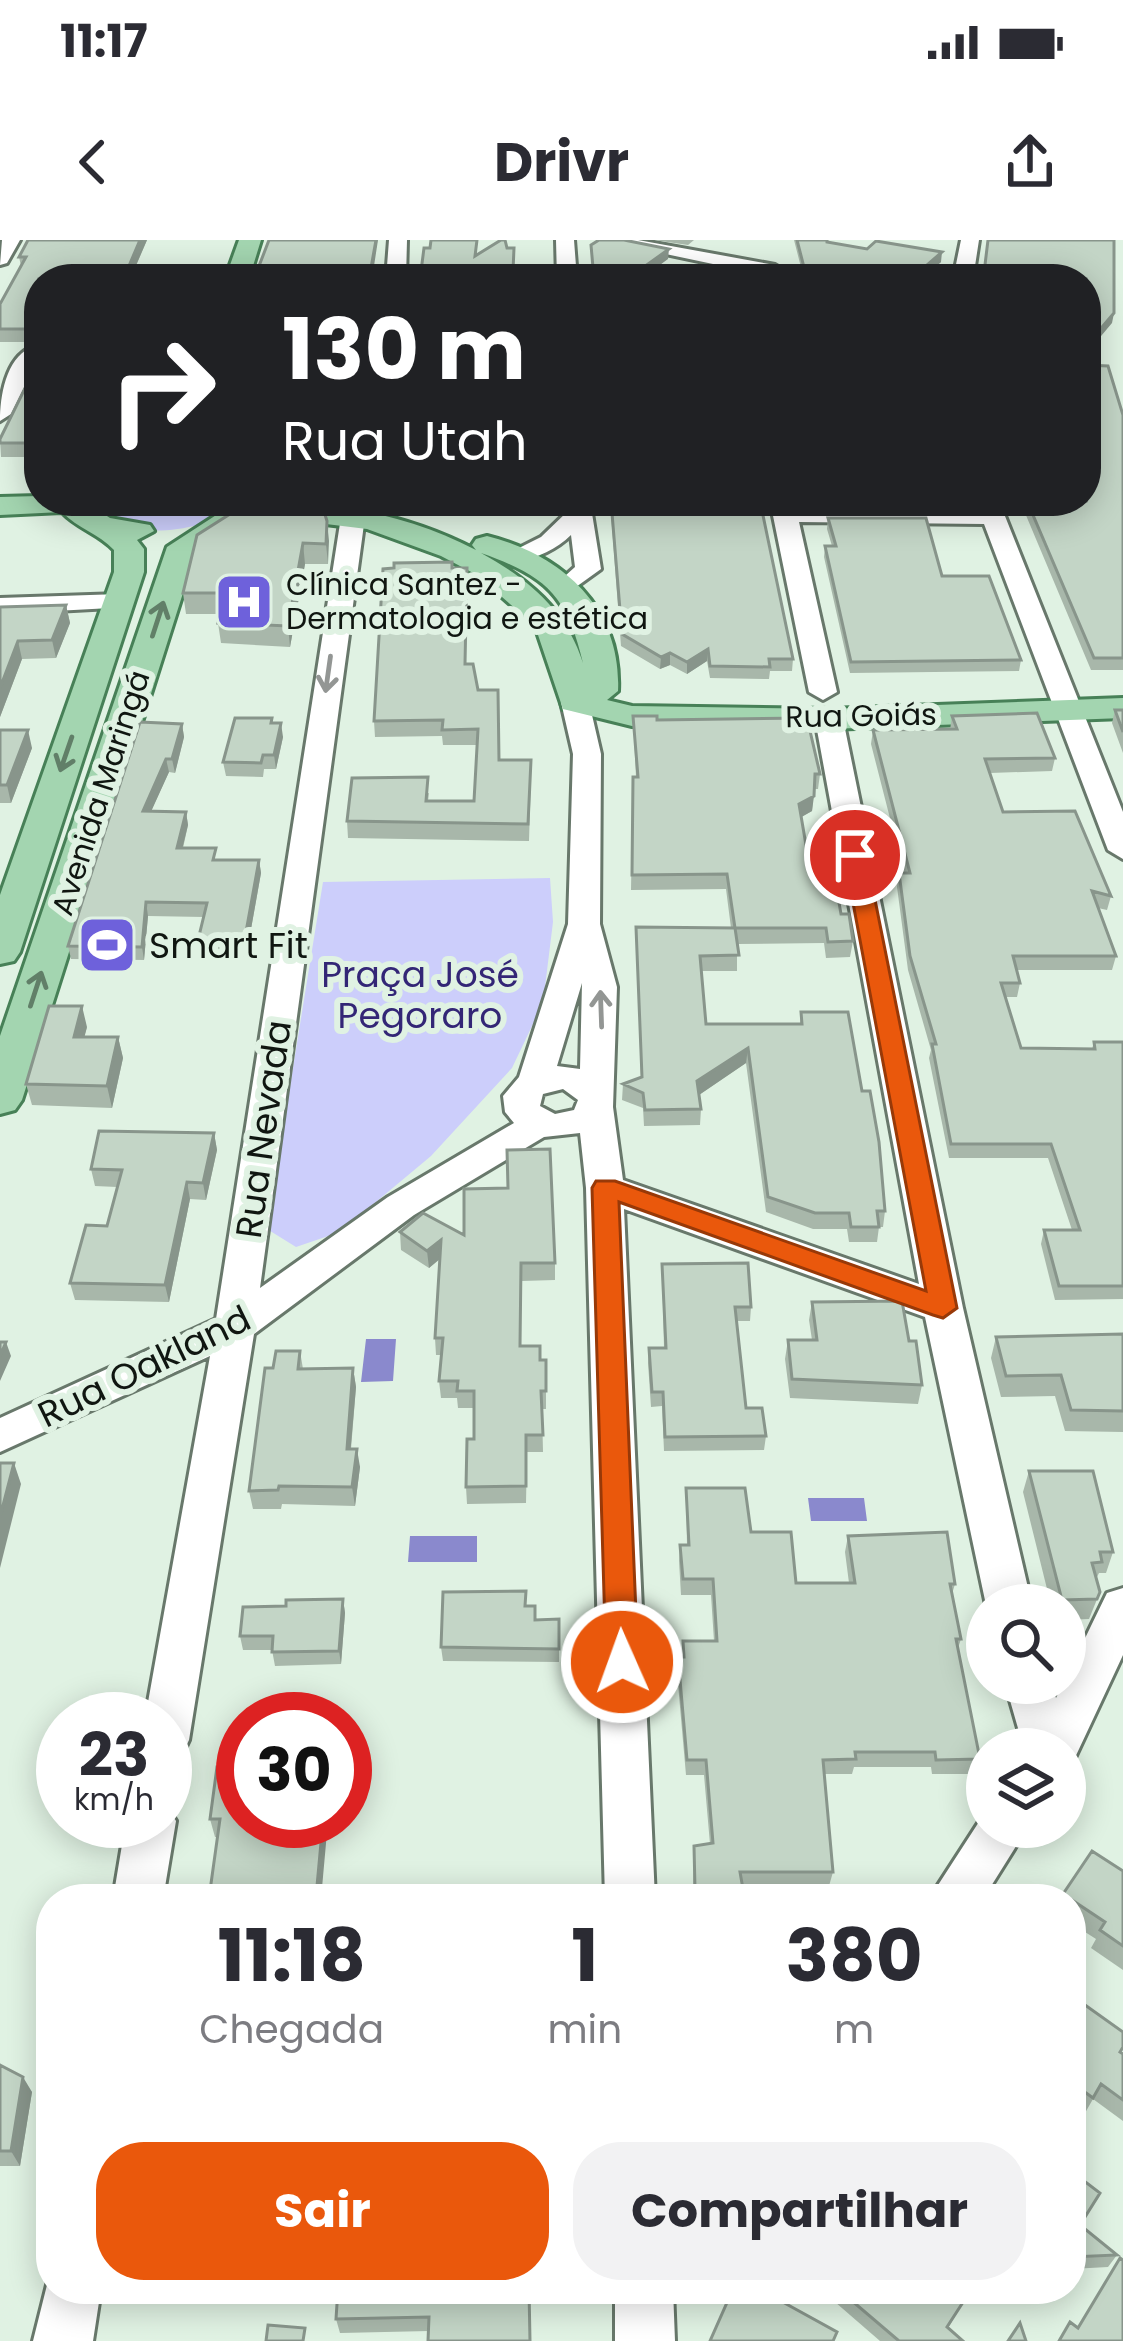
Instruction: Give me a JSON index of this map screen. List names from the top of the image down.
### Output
{
  "streets": {
    "main road": ["Rua Goiás", "Avenida Maringá"],
    "street": ["Rua Nevada", "Rua Oakland"]
  },
  "crossings": [
    ["Rua Nevada", "Rua Oakland"]
  ],
  "parks": ["Praça José Pegoraro"],
  "places": {
    "hospital": ["Clínica Santez - Dermatologia e estética"],
    "sports": ["Smart Fit"]
  },
  "page": {
    "status": "11:17",
    "header": "Drivr",
    "turn": ["130 m", "Rua Utah"],
    "speed": "23 km/h",
    "limit": "30",
    "eta": [
      "11:18",
      "Chegada",
      "1",
      "min",
      "380",
      "m"
    ],
    "buttons": ["Sair", "Compartilhar"]
  }
}
